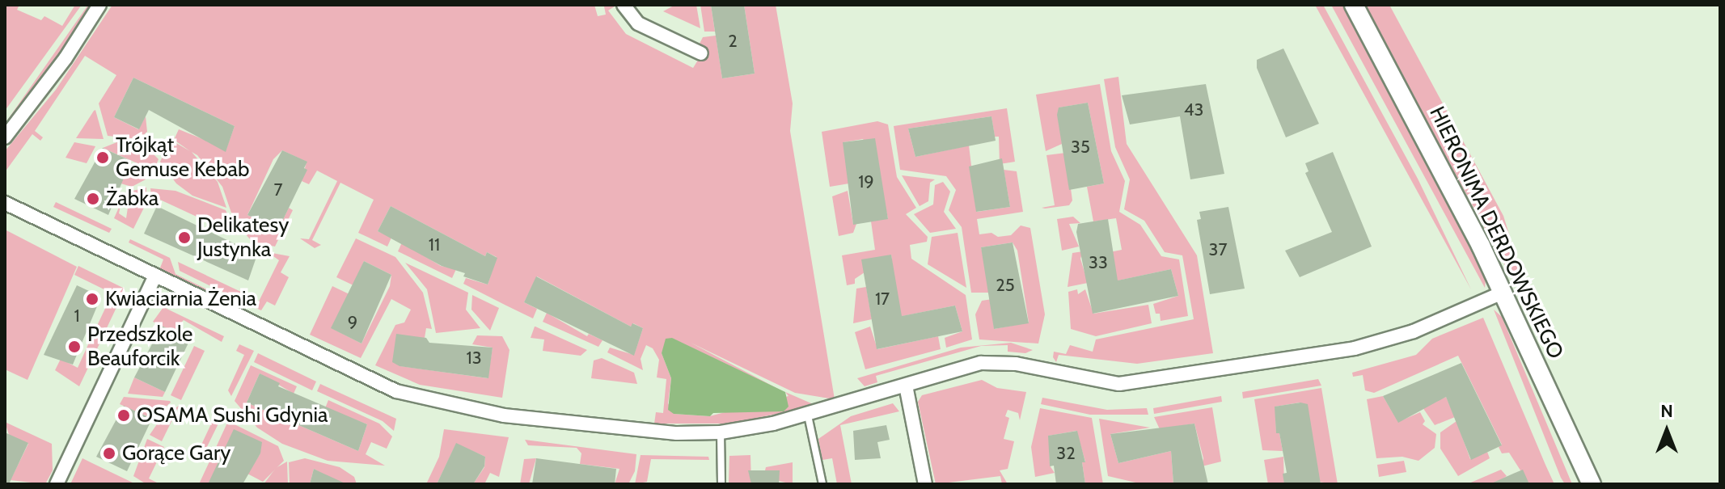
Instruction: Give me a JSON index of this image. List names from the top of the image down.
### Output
{
  "streets": {
    "main road": ["HIERONIMA DERDOWSKIEGO"]
  },
  "places": [
    "Trójkąt Gemuse Kebab",
    "Żabka",
    "Delikatesy Justynka",
    "Kwiaciarnia Żenia",
    "Przedszkole Beauforcik",
    "OSAMA Sushi Gdynia",
    "Gorące Gary"
  ],
  "house_numbers": [
    "2",
    "43",
    "35",
    "19",
    "7",
    "11",
    "37",
    "33",
    "25",
    "17",
    "1",
    "9",
    "13",
    "32"
  ],
  "north": "top"
}
